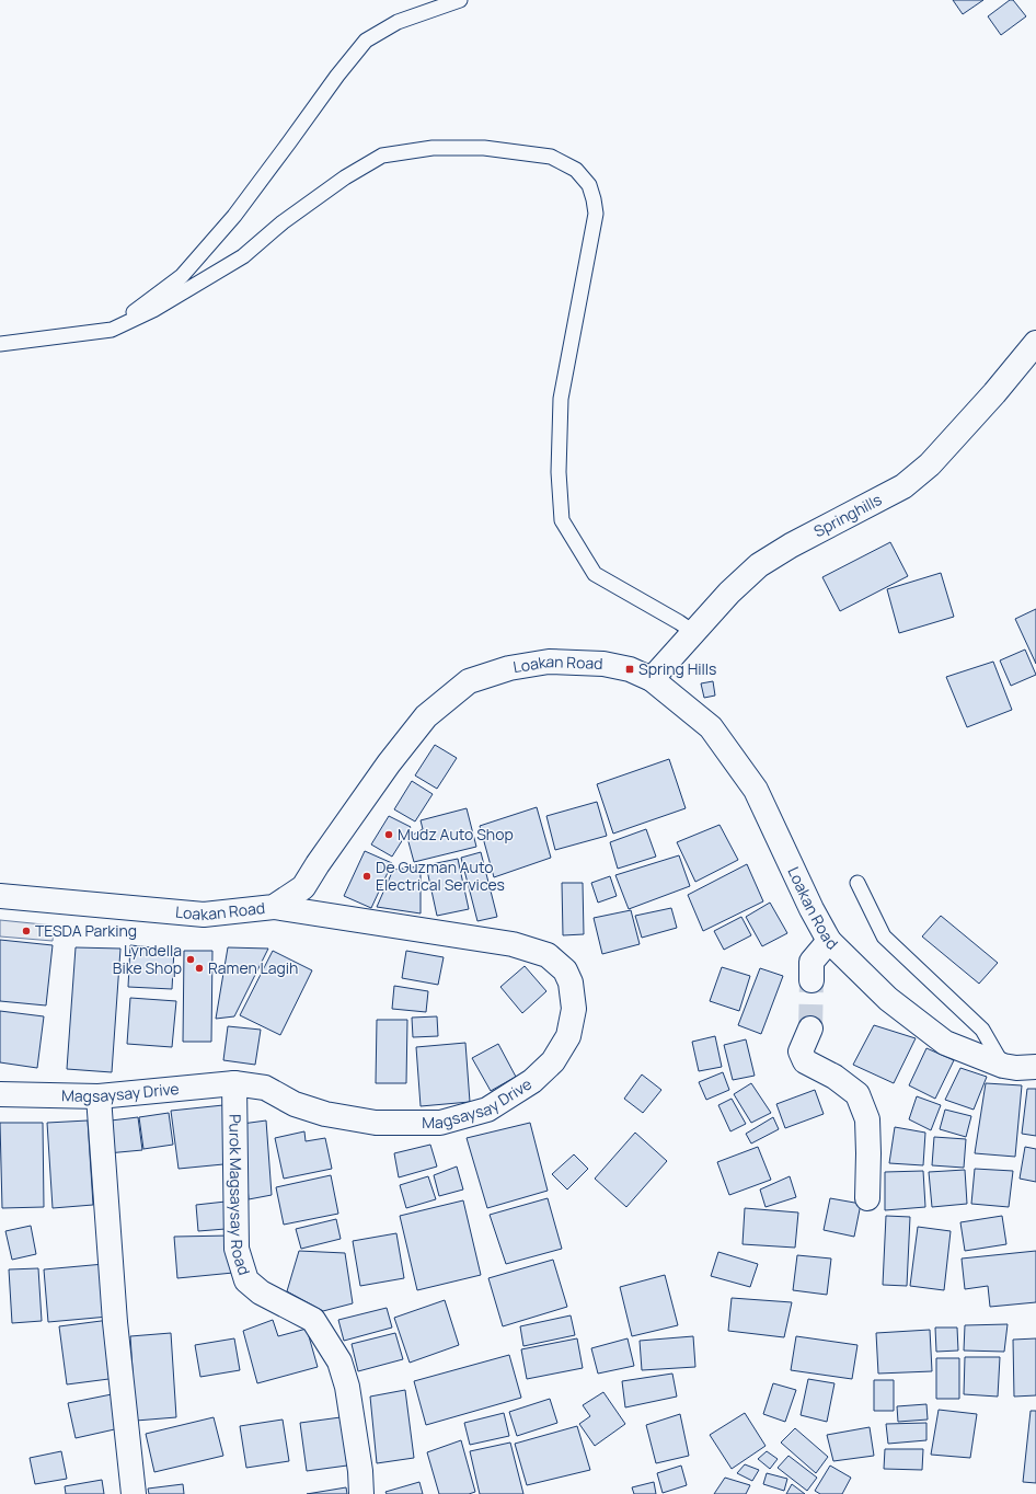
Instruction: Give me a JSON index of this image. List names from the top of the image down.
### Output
{
  "streets": {
    "street": [
      "Springhills",
      "Loakan Road",
      "Magsaysay Drive",
      "Purok Magsaysay Road"
    ]
  },
  "crossings": [
    ["Springhills", "Loakan Road"],
    ["Loakan Road", "Magsaysay Drive"],
    ["Magsaysay Drive", "Purok Magsaysay Road"]
  ],
  "places": {
    "transit": ["Spring Hills"],
    "other": [
      "Mudz Auto Shop",
      "De Guzman Auto Electrical Services",
      "TESDA Parking",
      "Lyndella Bike Shop",
      "Ramen Lagih"
    ]
  }
}
